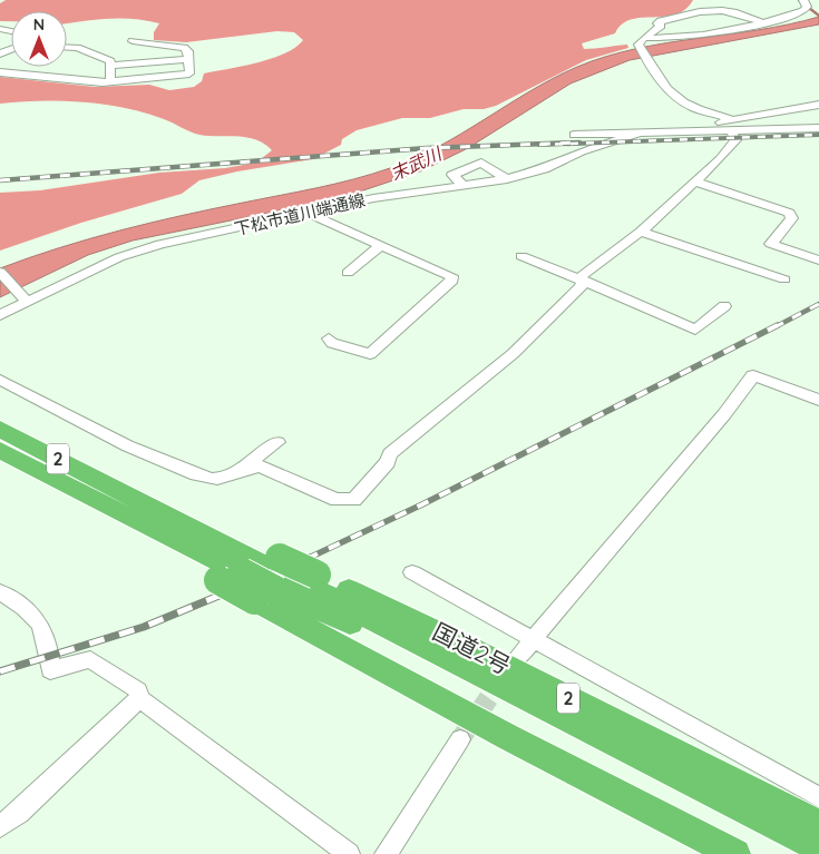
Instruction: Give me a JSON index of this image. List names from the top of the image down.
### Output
{
  "streets": {
    "highway": ["2", "国道2号"],
    "street": ["下松市道川端通線"]
  },
  "water": ["末武川"],
  "north": "top"
}
